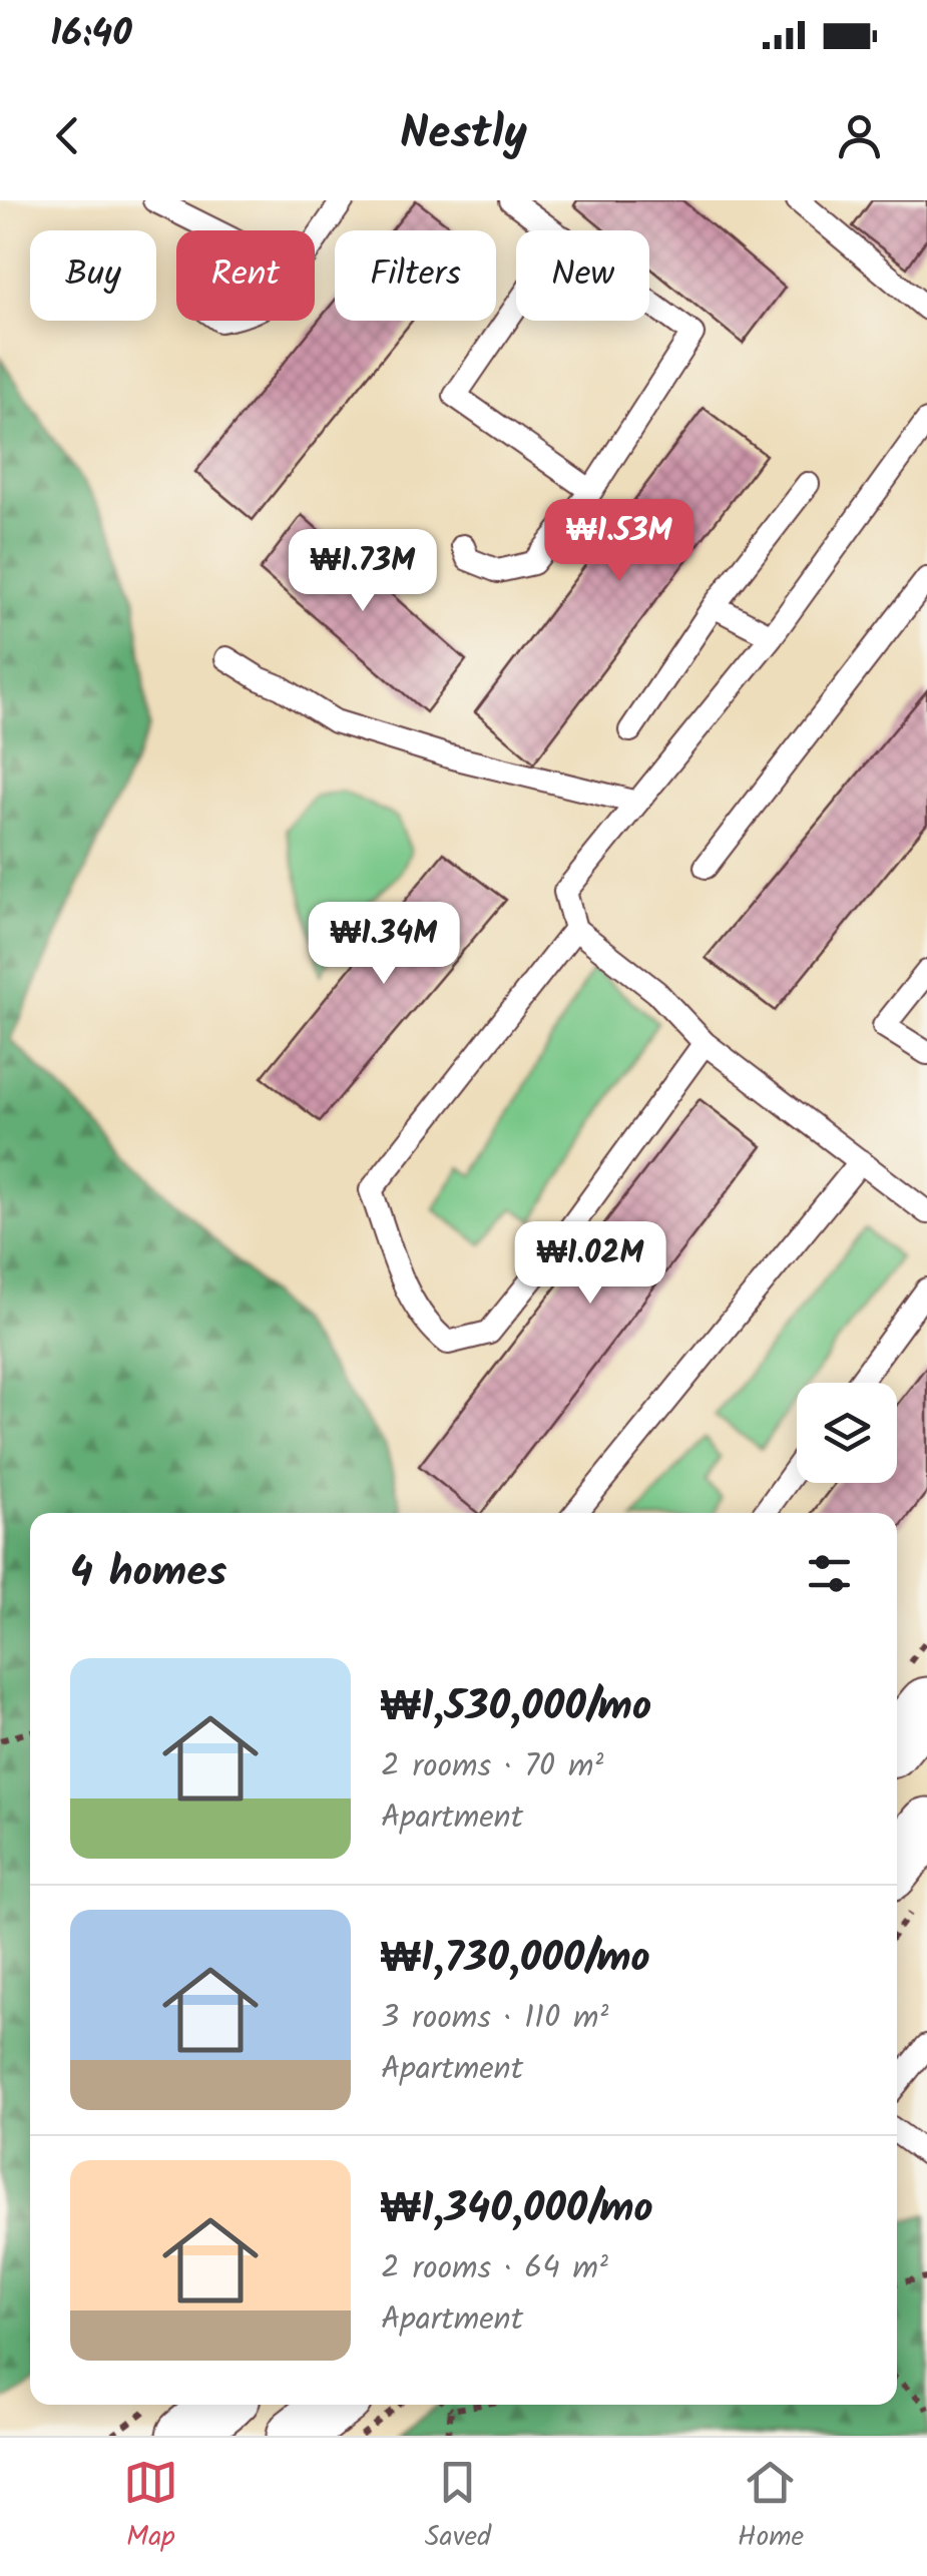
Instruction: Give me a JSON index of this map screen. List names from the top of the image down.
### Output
{
  "page": {
    "status": "16:40",
    "header": "Nestly",
    "chip": [
      "Buy",
      "Rent",
      "Filters",
      "New"
    ],
    "price": [
      "₩1.53M",
      "₩1.73M",
      "₩1.34M",
      "₩1.02M"
    ],
    "heading": "4 homes",
    "list": [
      {
        "name": "₩1,530,000/mo",
        "note": "2 rooms · 70 m² · Apartment"
      },
      {
        "name": "₩1,730,000/mo",
        "note": "3 rooms · 110 m² · Apartment"
      },
      {
        "name": "₩1,340,000/mo",
        "note": "2 rooms · 64 m² · Apartment"
      }
    ],
    "tabs": ["Map", "Saved", "Home"]
  }
}
